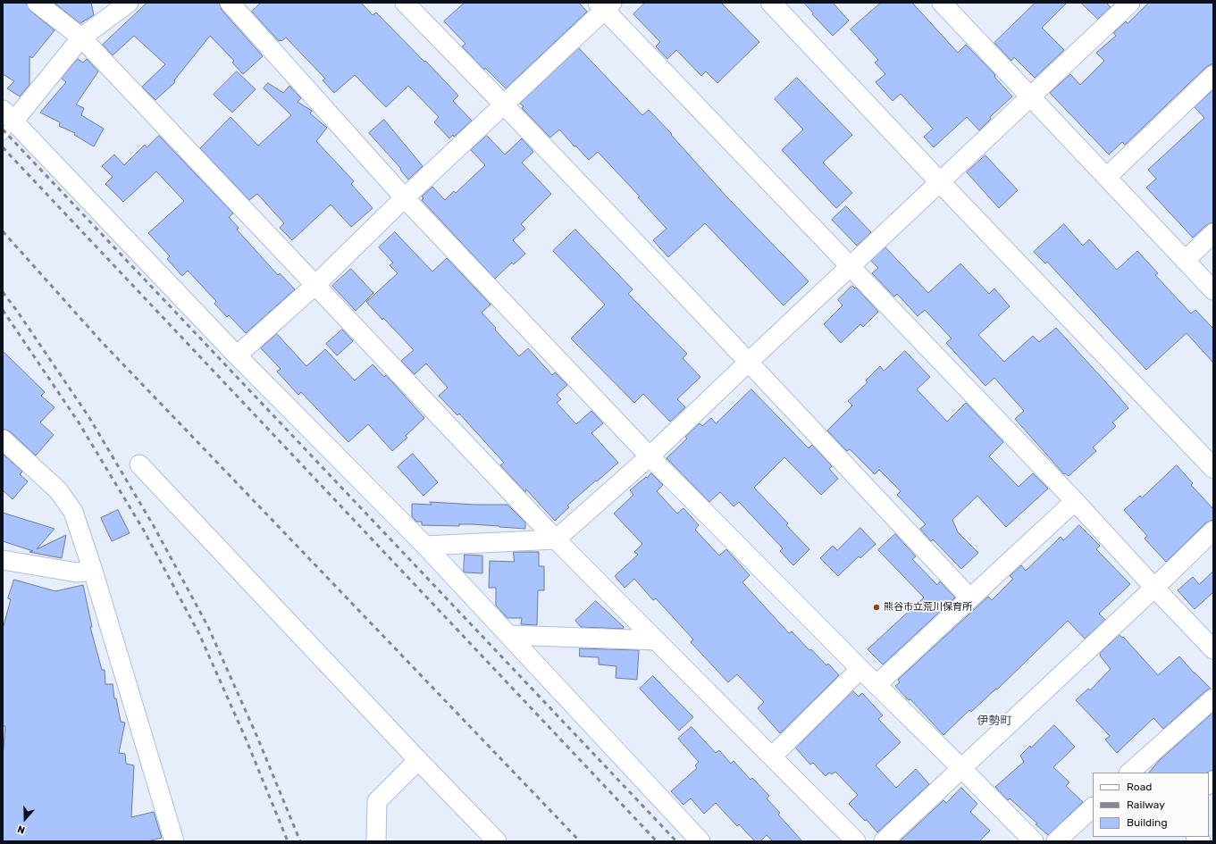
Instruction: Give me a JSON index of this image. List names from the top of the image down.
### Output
{
  "districts": ["伊勢町"],
  "places": ["熊谷市立荒川保育所"],
  "legend": ["Road", "Railway", "Building"],
  "north": "bottom"
}
